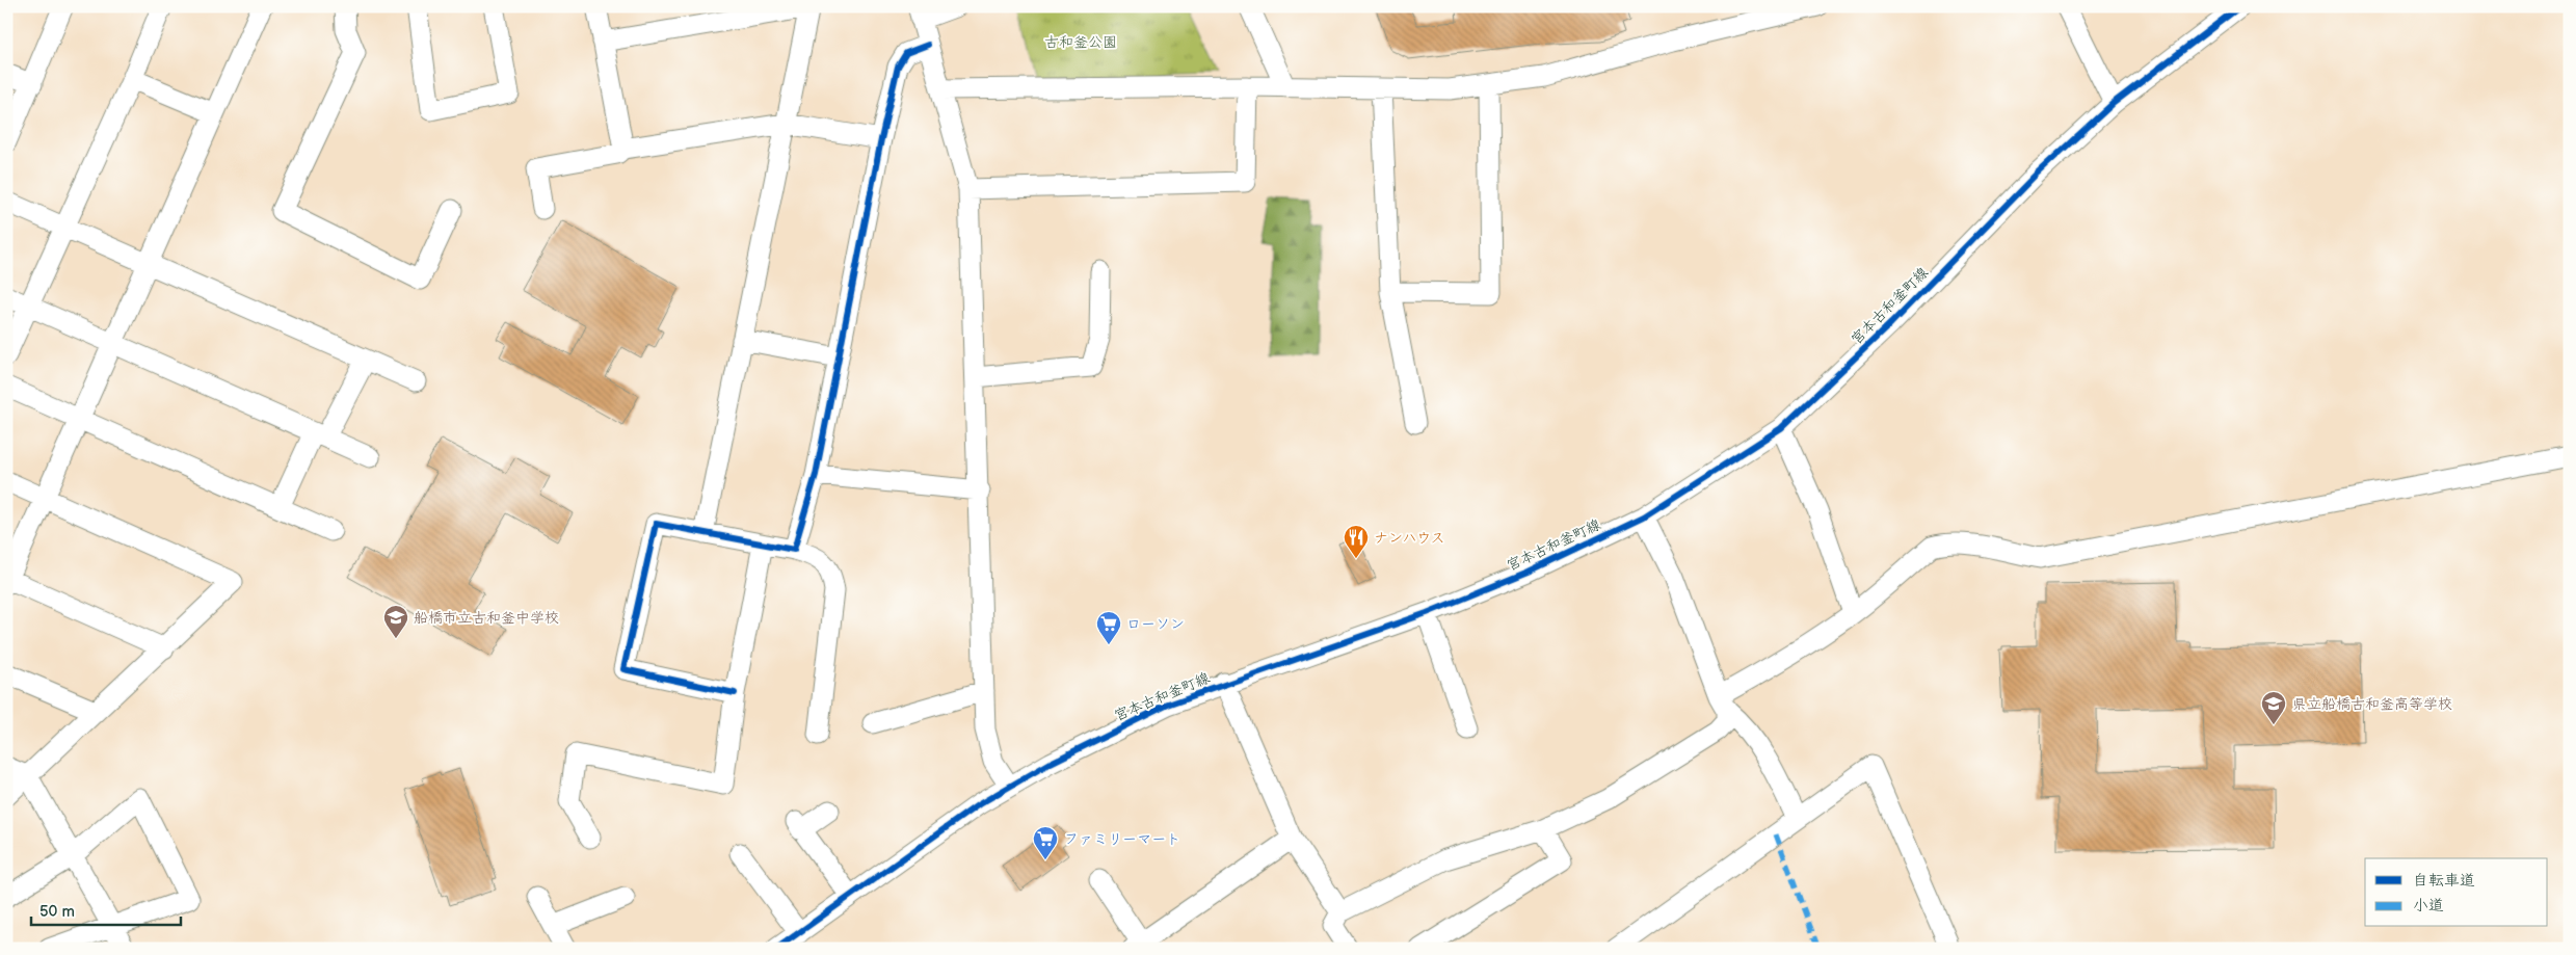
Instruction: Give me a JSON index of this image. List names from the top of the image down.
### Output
{
  "streets": {
    "street": ["宮本古和釜町線"]
  },
  "parks": ["古和釜公園"],
  "places": {
    "restaurant": ["ナンハウス"],
    "school or university": ["船橋市立古和釜中学校", "県立船橋古和釜高等学校"],
    "supermarket": ["ローソン", "ファミリーマート"]
  },
  "legend": ["自転車道", "小道"],
  "scale_bar": "50 m"
}
